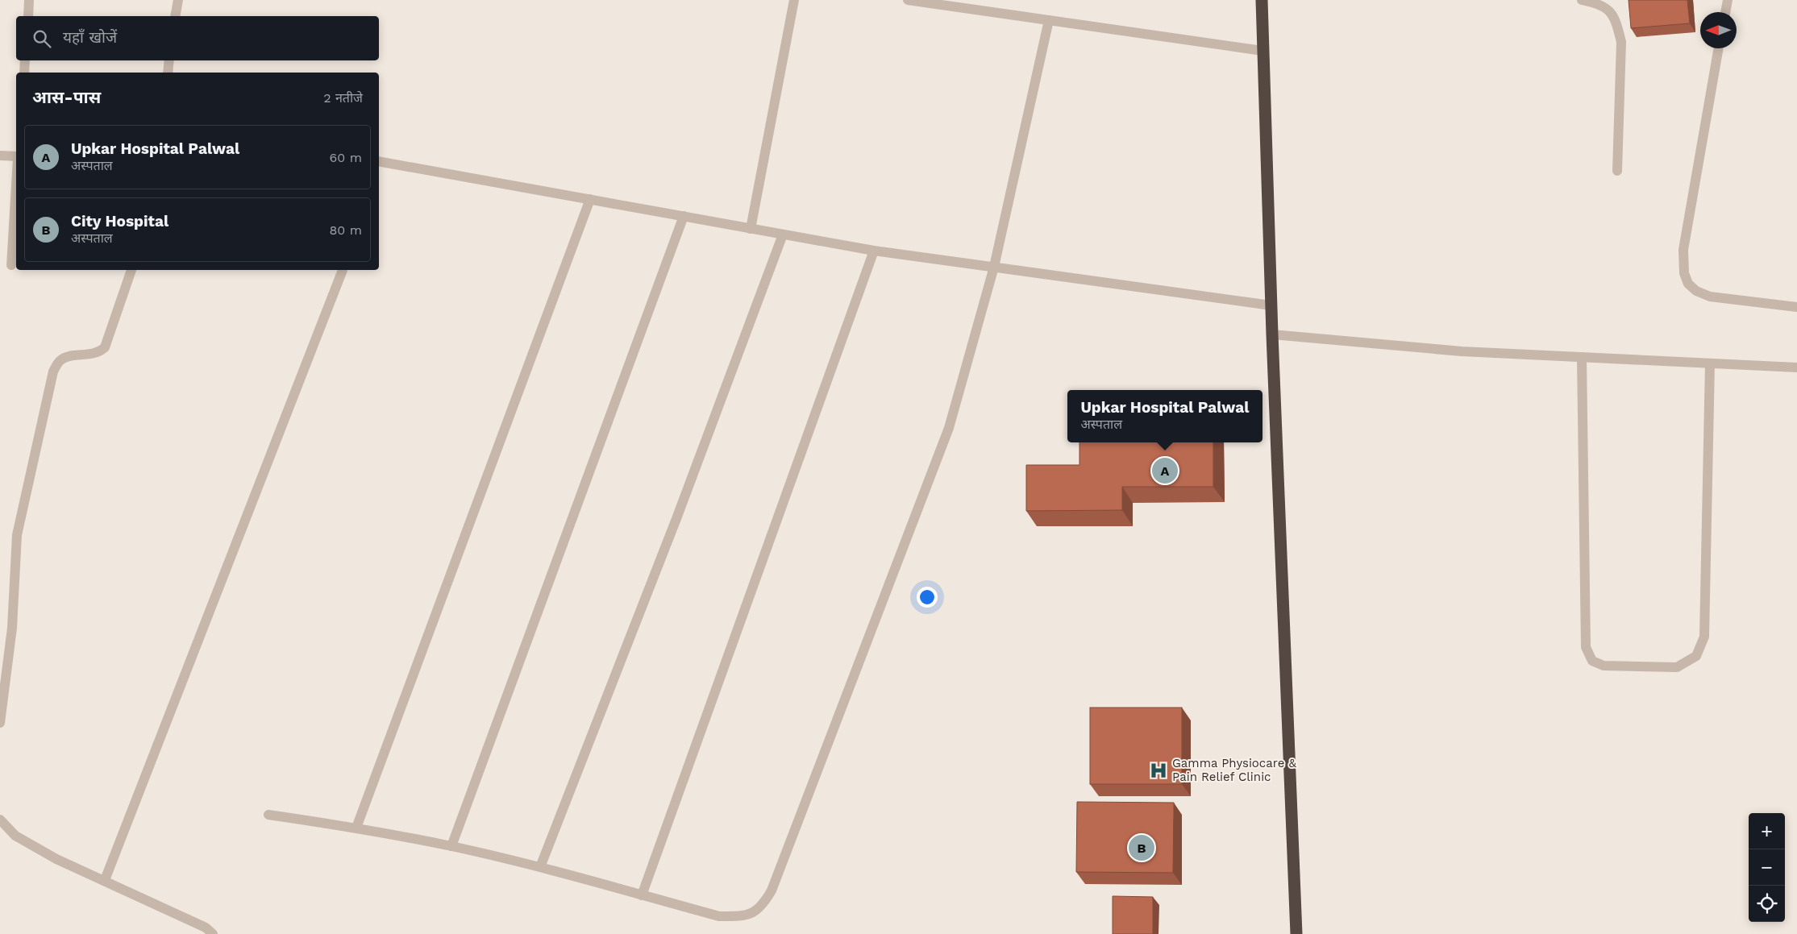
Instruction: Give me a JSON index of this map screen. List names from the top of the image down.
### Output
{
  "places": {
    "hospital": ["Gamma Physiocare & Pain Relief Clinic"]
  },
  "north": "left",
  "page": {
    "search": "यहाँ खोजें",
    "heading": ["आस-पास", "2 नतीजे"],
    "list": [
      {
        "mark": "A",
        "name": "Upkar Hospital Palwal",
        "note": "अस्पताल",
        "value": "60 m"
      },
      {
        "mark": "B",
        "name": "City Hospital",
        "note": "अस्पताल",
        "value": "80 m"
      }
    ],
    "popup": ["Upkar Hospital Palwal", "अस्पताल"],
    "pins": ["A", "B"],
    "map_buttons": ["+", "−"]
  }
}
